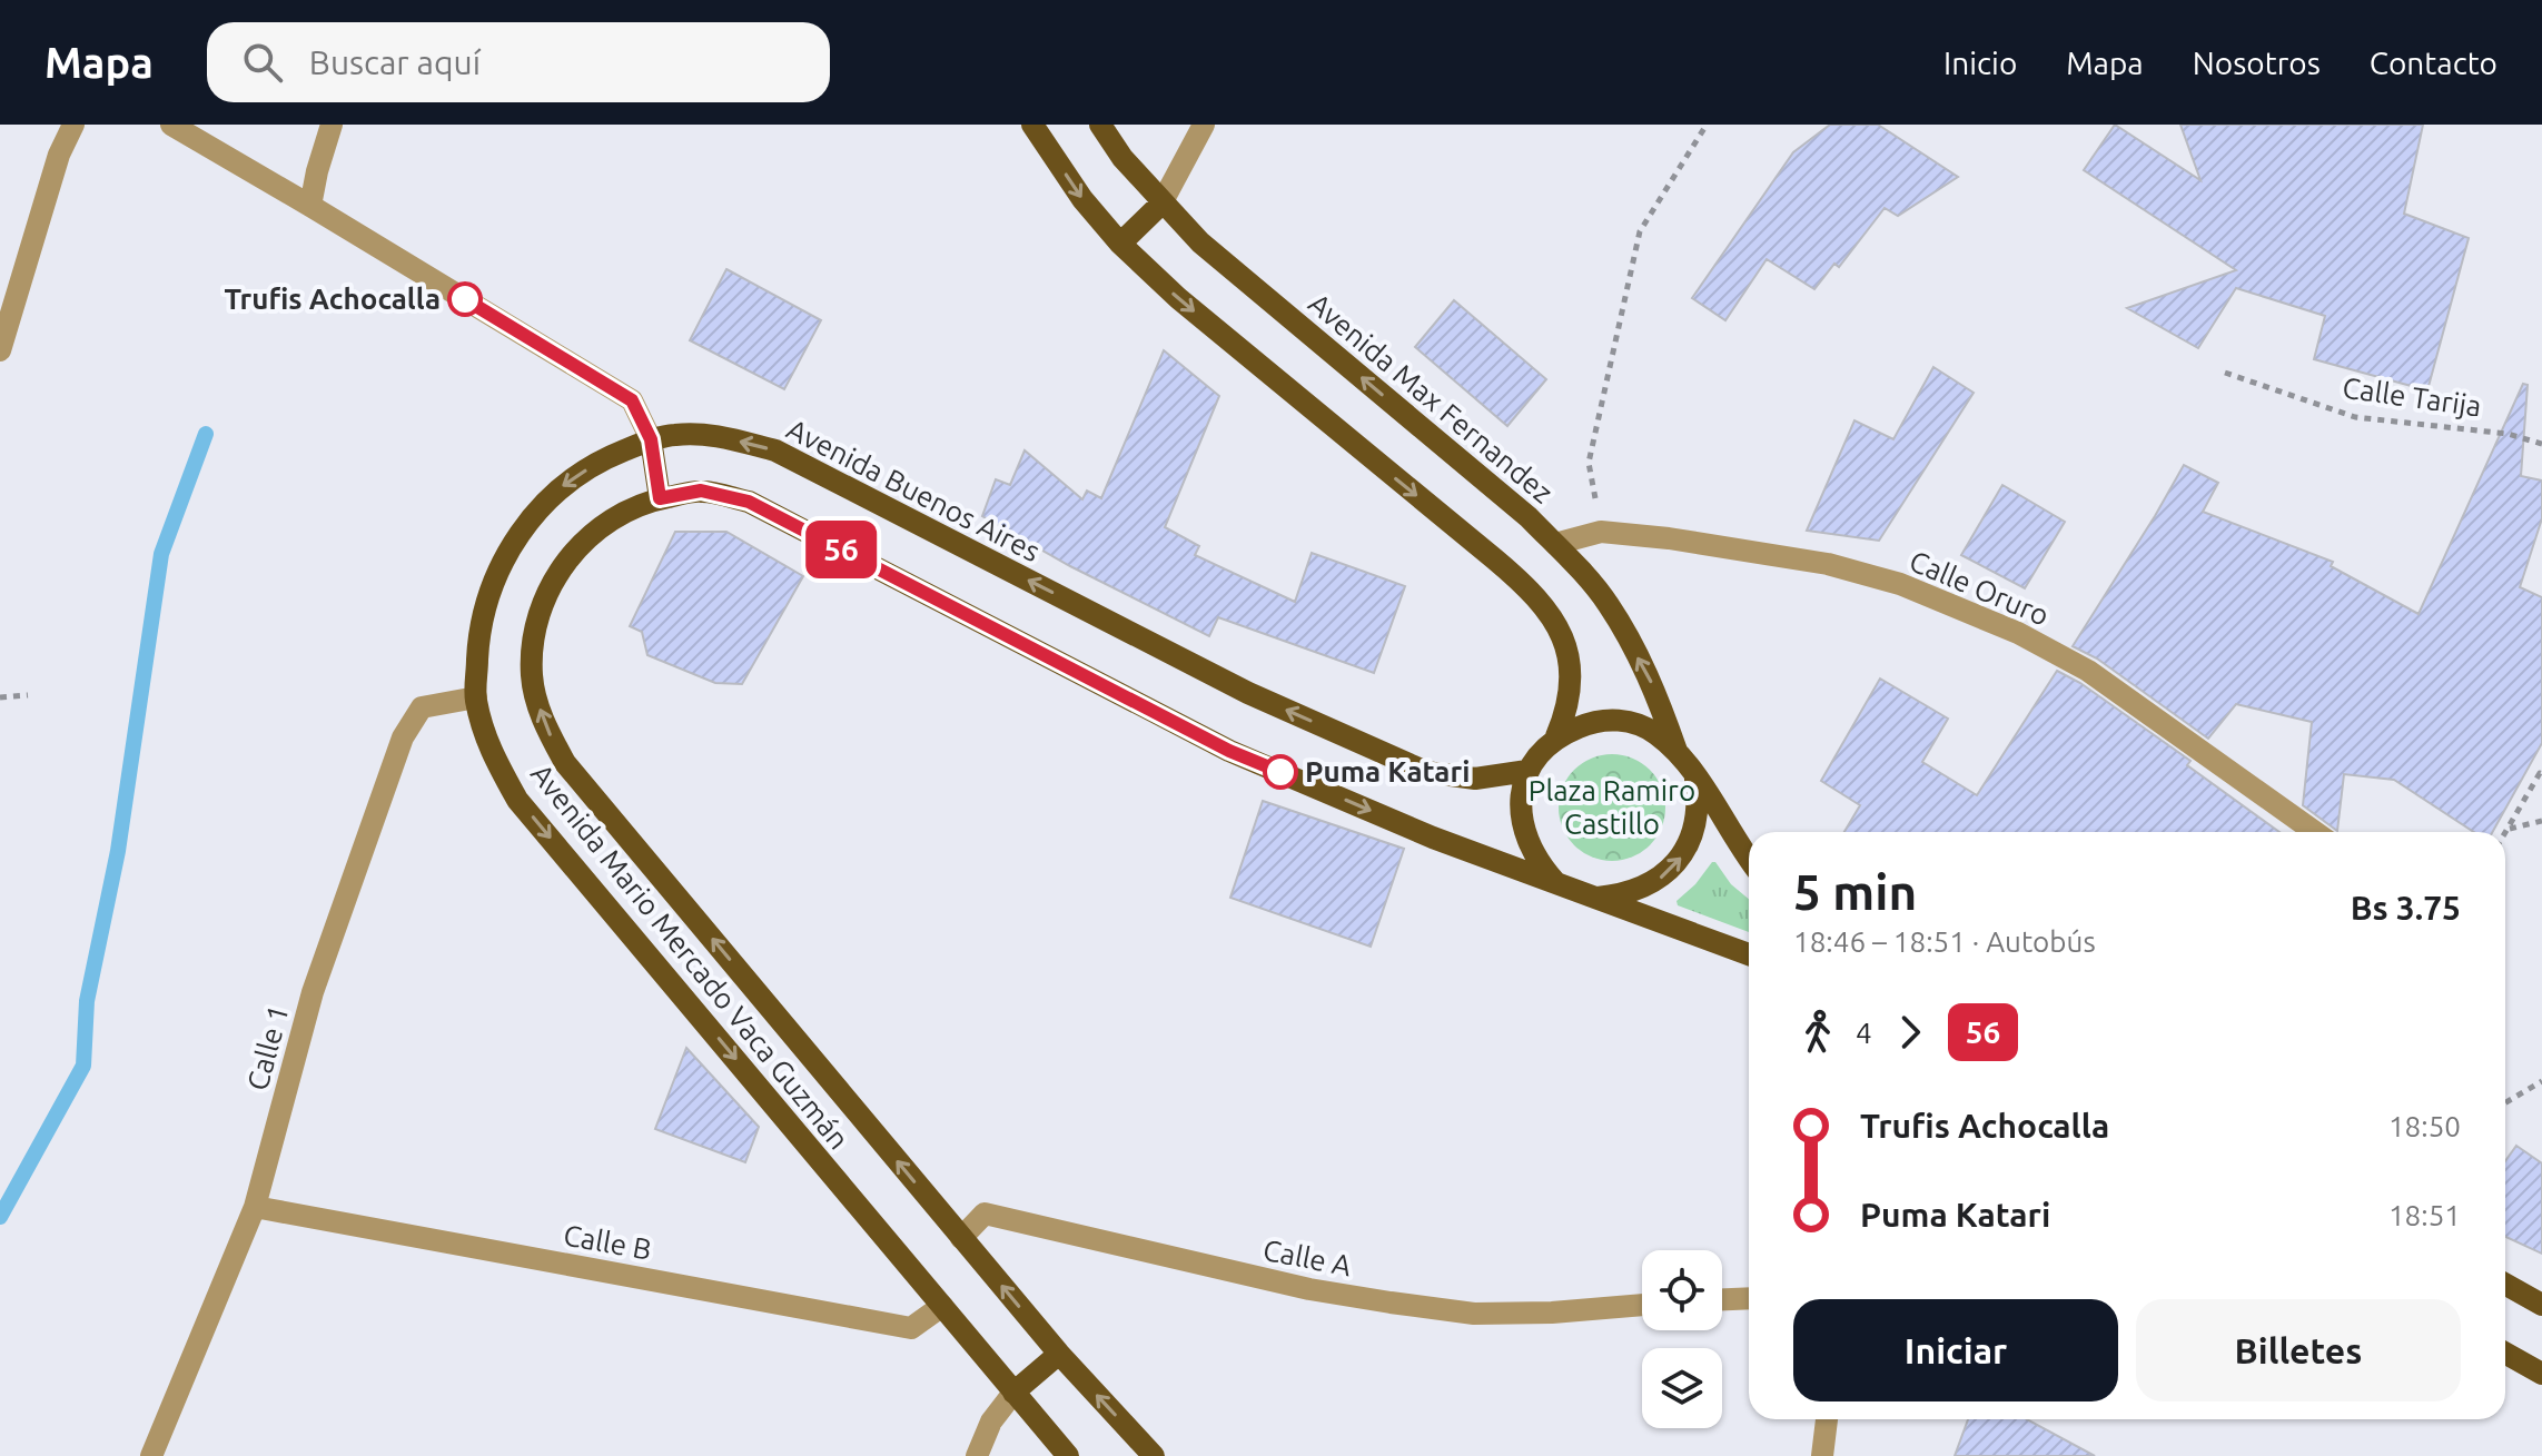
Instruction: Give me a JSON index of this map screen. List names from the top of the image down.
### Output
{
  "streets": {
    "main road": ["Avenida Max Fernandez", "Avenida Buenos Aires", "Avenida Mario Mercado Vaca Guzmán"],
    "street": [
      "Calle Oruro",
      "Calle 1",
      "Calle B",
      "Calle A"
    ],
    "path": ["Calle Tarija"]
  },
  "crossings": [
    ["Avenida Max Fernandez", "Avenida Buenos Aires"],
    ["Avenida Max Fernandez", "Calle Oruro"],
    ["Avenida Buenos Aires", "Avenida Mario Mercado Vaca Guzmán"],
    ["Avenida Mario Mercado Vaca Guzmán", "Calle 1"],
    ["Avenida Mario Mercado Vaca Guzmán", "Calle B"],
    ["Avenida Mario Mercado Vaca Guzmán", "Calle A"],
    ["Calle 1", "Calle B"]
  ],
  "parks": ["Plaza Ramiro Castillo"],
  "places": ["Trufis Achocalla", "Puma Katari"],
  "lines": ["bus line 56"],
  "page": {
    "header": "Mapa",
    "search": "Buscar aquí",
    "nav": [
      "Inicio",
      "Mapa",
      "Nosotros",
      "Contacto"
    ],
    "on_map": "56",
    "heading": ["5 min", "18:46 – 18:51 · Autobús", "Bs 3.75"],
    "legs": ["4", "56"],
    "list": [
      {
        "name": "Trufis Achocalla",
        "value": "18:50"
      },
      {
        "name": "Puma Katari",
        "value": "18:51"
      }
    ],
    "buttons": ["Iniciar", "Billetes"]
  }
}
